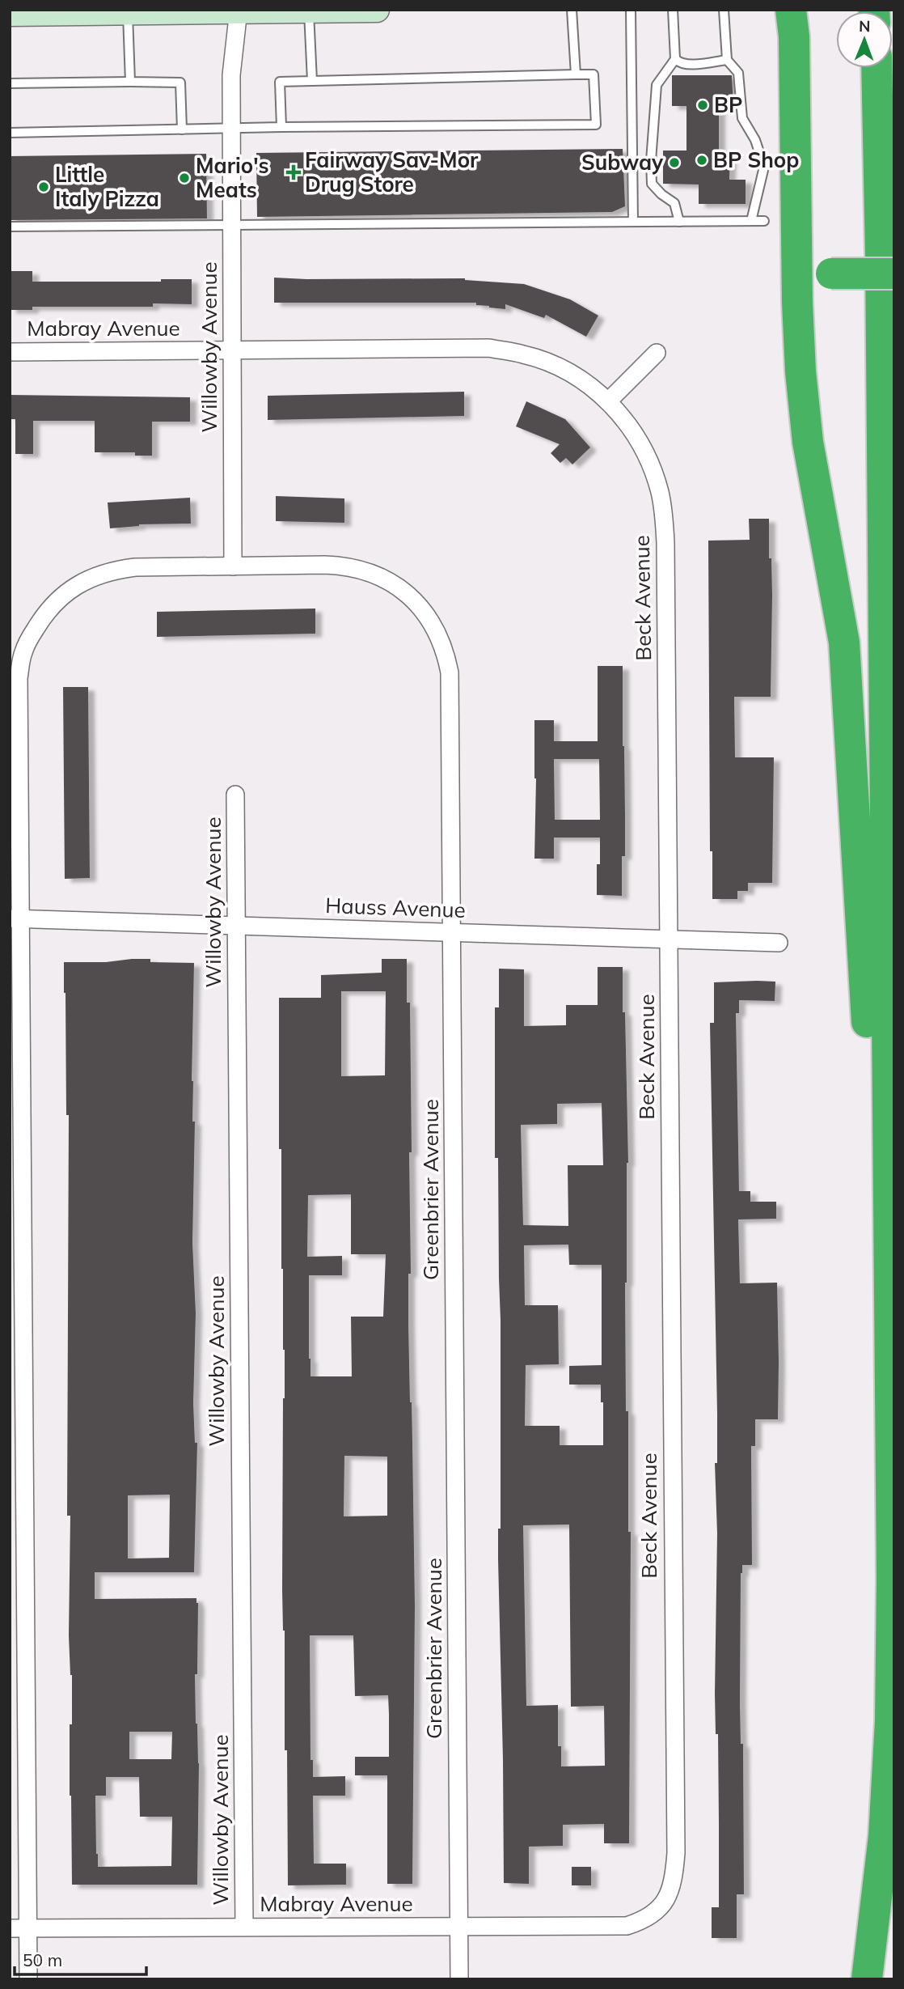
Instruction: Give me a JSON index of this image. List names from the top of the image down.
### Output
{
  "streets": {
    "street": [
      "Mabray Avenue",
      "Willowby Avenue",
      "Beck Avenue",
      "Hauss Avenue",
      "Greenbrier Avenue"
    ]
  },
  "crossings": [
    ["Mabray Avenue", "Willowby Avenue"],
    ["Mabray Avenue", "Beck Avenue"],
    ["Mabray Avenue", "Greenbrier Avenue"],
    ["Willowby Avenue", "Beck Avenue"],
    ["Willowby Avenue", "Hauss Avenue"],
    ["Willowby Avenue", "Greenbrier Avenue"],
    ["Beck Avenue", "Hauss Avenue"],
    ["Beck Avenue", "Greenbrier Avenue"],
    ["Hauss Avenue", "Greenbrier Avenue"]
  ],
  "places": {
    "other": [
      "BP",
      "BP Shop",
      "Subway",
      "Mario's Meats",
      "Little Italy Pizza"
    ],
    "health": ["Fairway Sav-Mor Drug Store"]
  },
  "scale_bar": "50 m",
  "north": "top"
}
